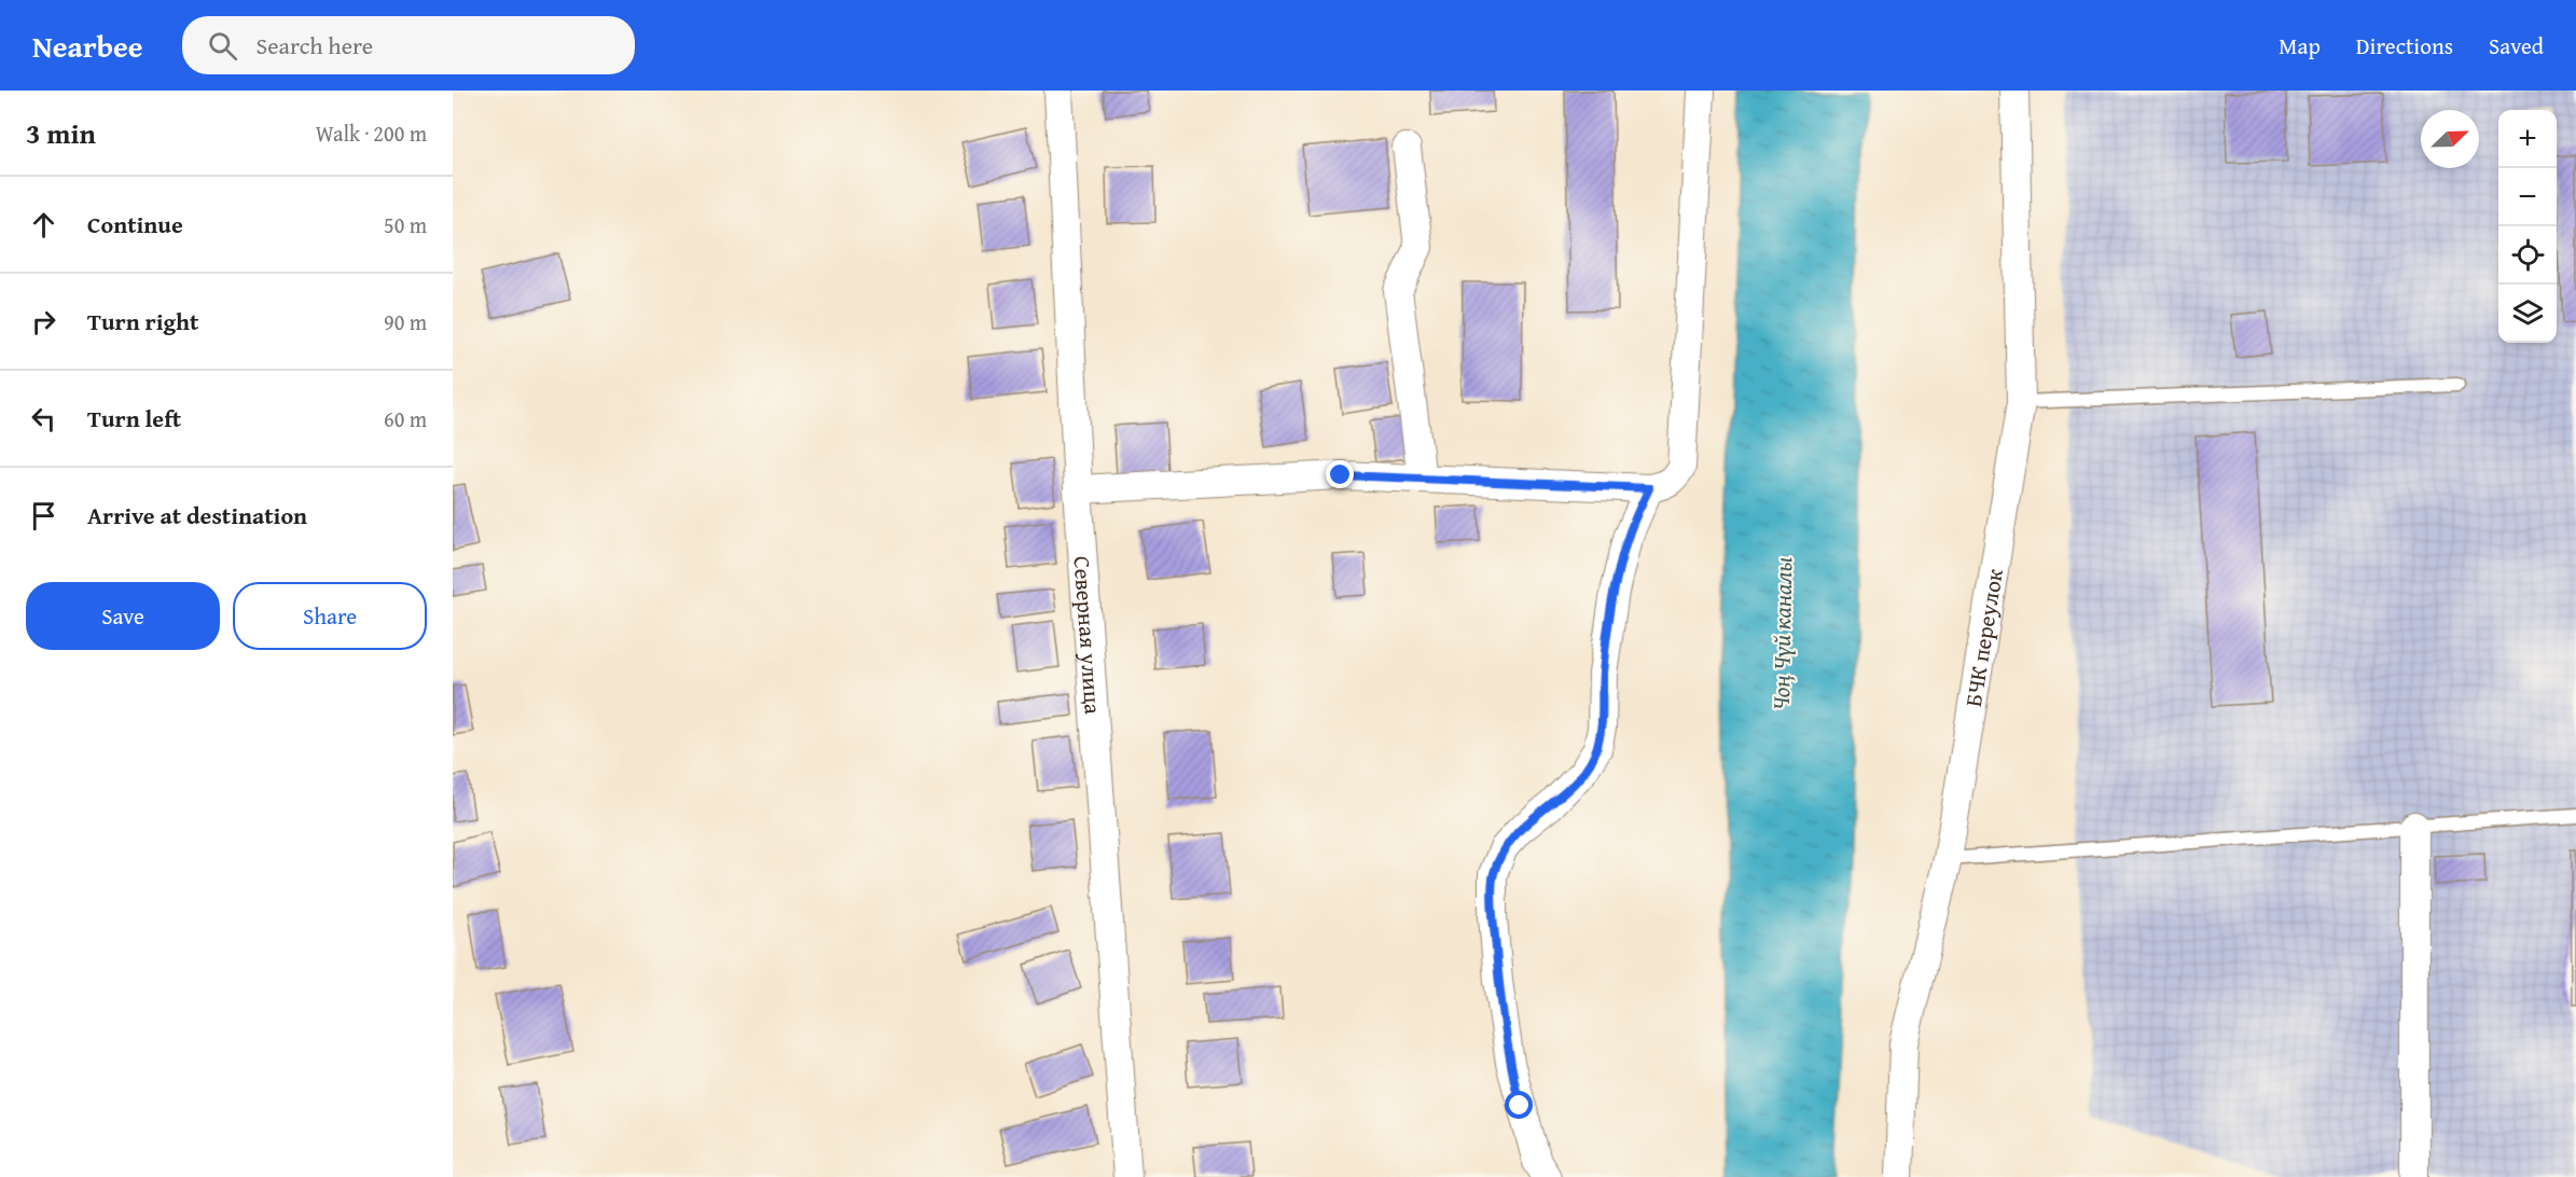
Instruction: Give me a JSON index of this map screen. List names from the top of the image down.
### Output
{
  "streets": {
    "street": ["Северная улица", "БЧК переулок"]
  },
  "water": ["Чоң Чүй каналы"],
  "north": "top right",
  "page": {
    "header": "Nearbee",
    "search": "Search here",
    "nav": ["Map", "Directions", "Saved"],
    "heading": ["3 min", "Walk · 200 m"],
    "map_buttons": ["+", "−"],
    "list": [
      ["Continue", "50 m"],
      ["Turn right", "90 m"],
      ["Turn left", "60 m"],
      "Arrive at destination"
    ],
    "buttons": ["Save", "Share"]
  }
}
